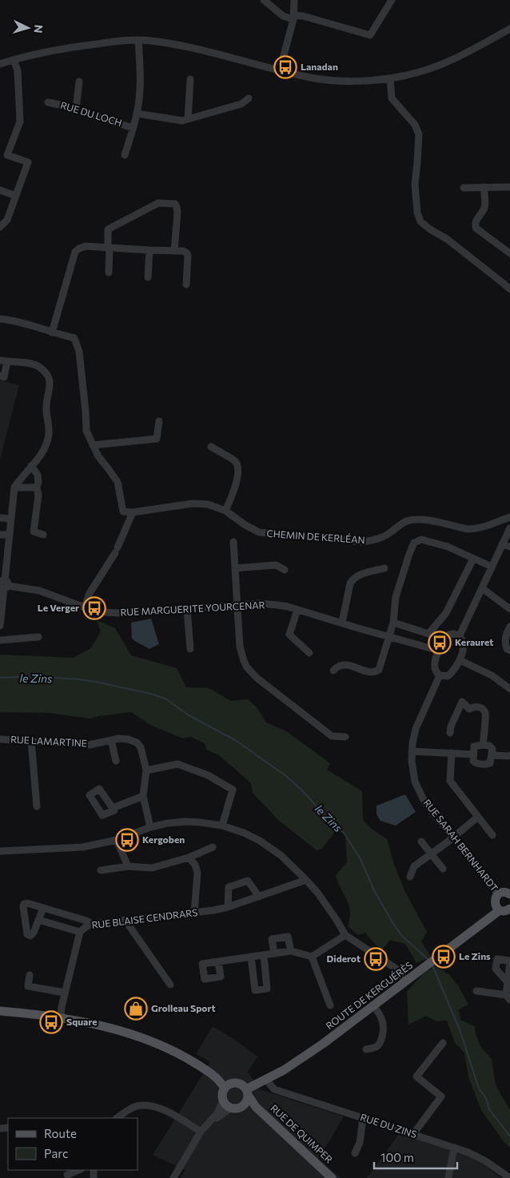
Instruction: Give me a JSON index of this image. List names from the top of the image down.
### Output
{
  "streets": {
    "main road": ["ROUTE DE KERGUÉRÈS", "RUE DE QUIMPER"],
    "street": [
      "RUE DU LOCH",
      "CHEMIN DE KERLÉAN",
      "RUE MARGUERITE YOURCENAR",
      "RUE LAMARTINE",
      "RUE SARAH BERNHARDT",
      "RUE BLAISE CENDRARS",
      "RUE DU ZINS"
    ]
  },
  "crossings": [
    ["ROUTE DE KERGUÉRÈS", "RUE DU ZINS"],
    ["ROUTE DE KERGUÉRÈS", "RUE DE QUIMPER"]
  ],
  "water": ["le Zins"],
  "places": {
    "bus stop": [
      "Lanadan",
      "Le Verger",
      "Kerauret",
      "Kergoben",
      "Le Zins",
      "Diderot",
      "Square"
    ],
    "shop": ["Grolleau Sport"]
  },
  "legend": ["Route", "Parc"],
  "scale_bar": "100 m",
  "north": "right"
}
